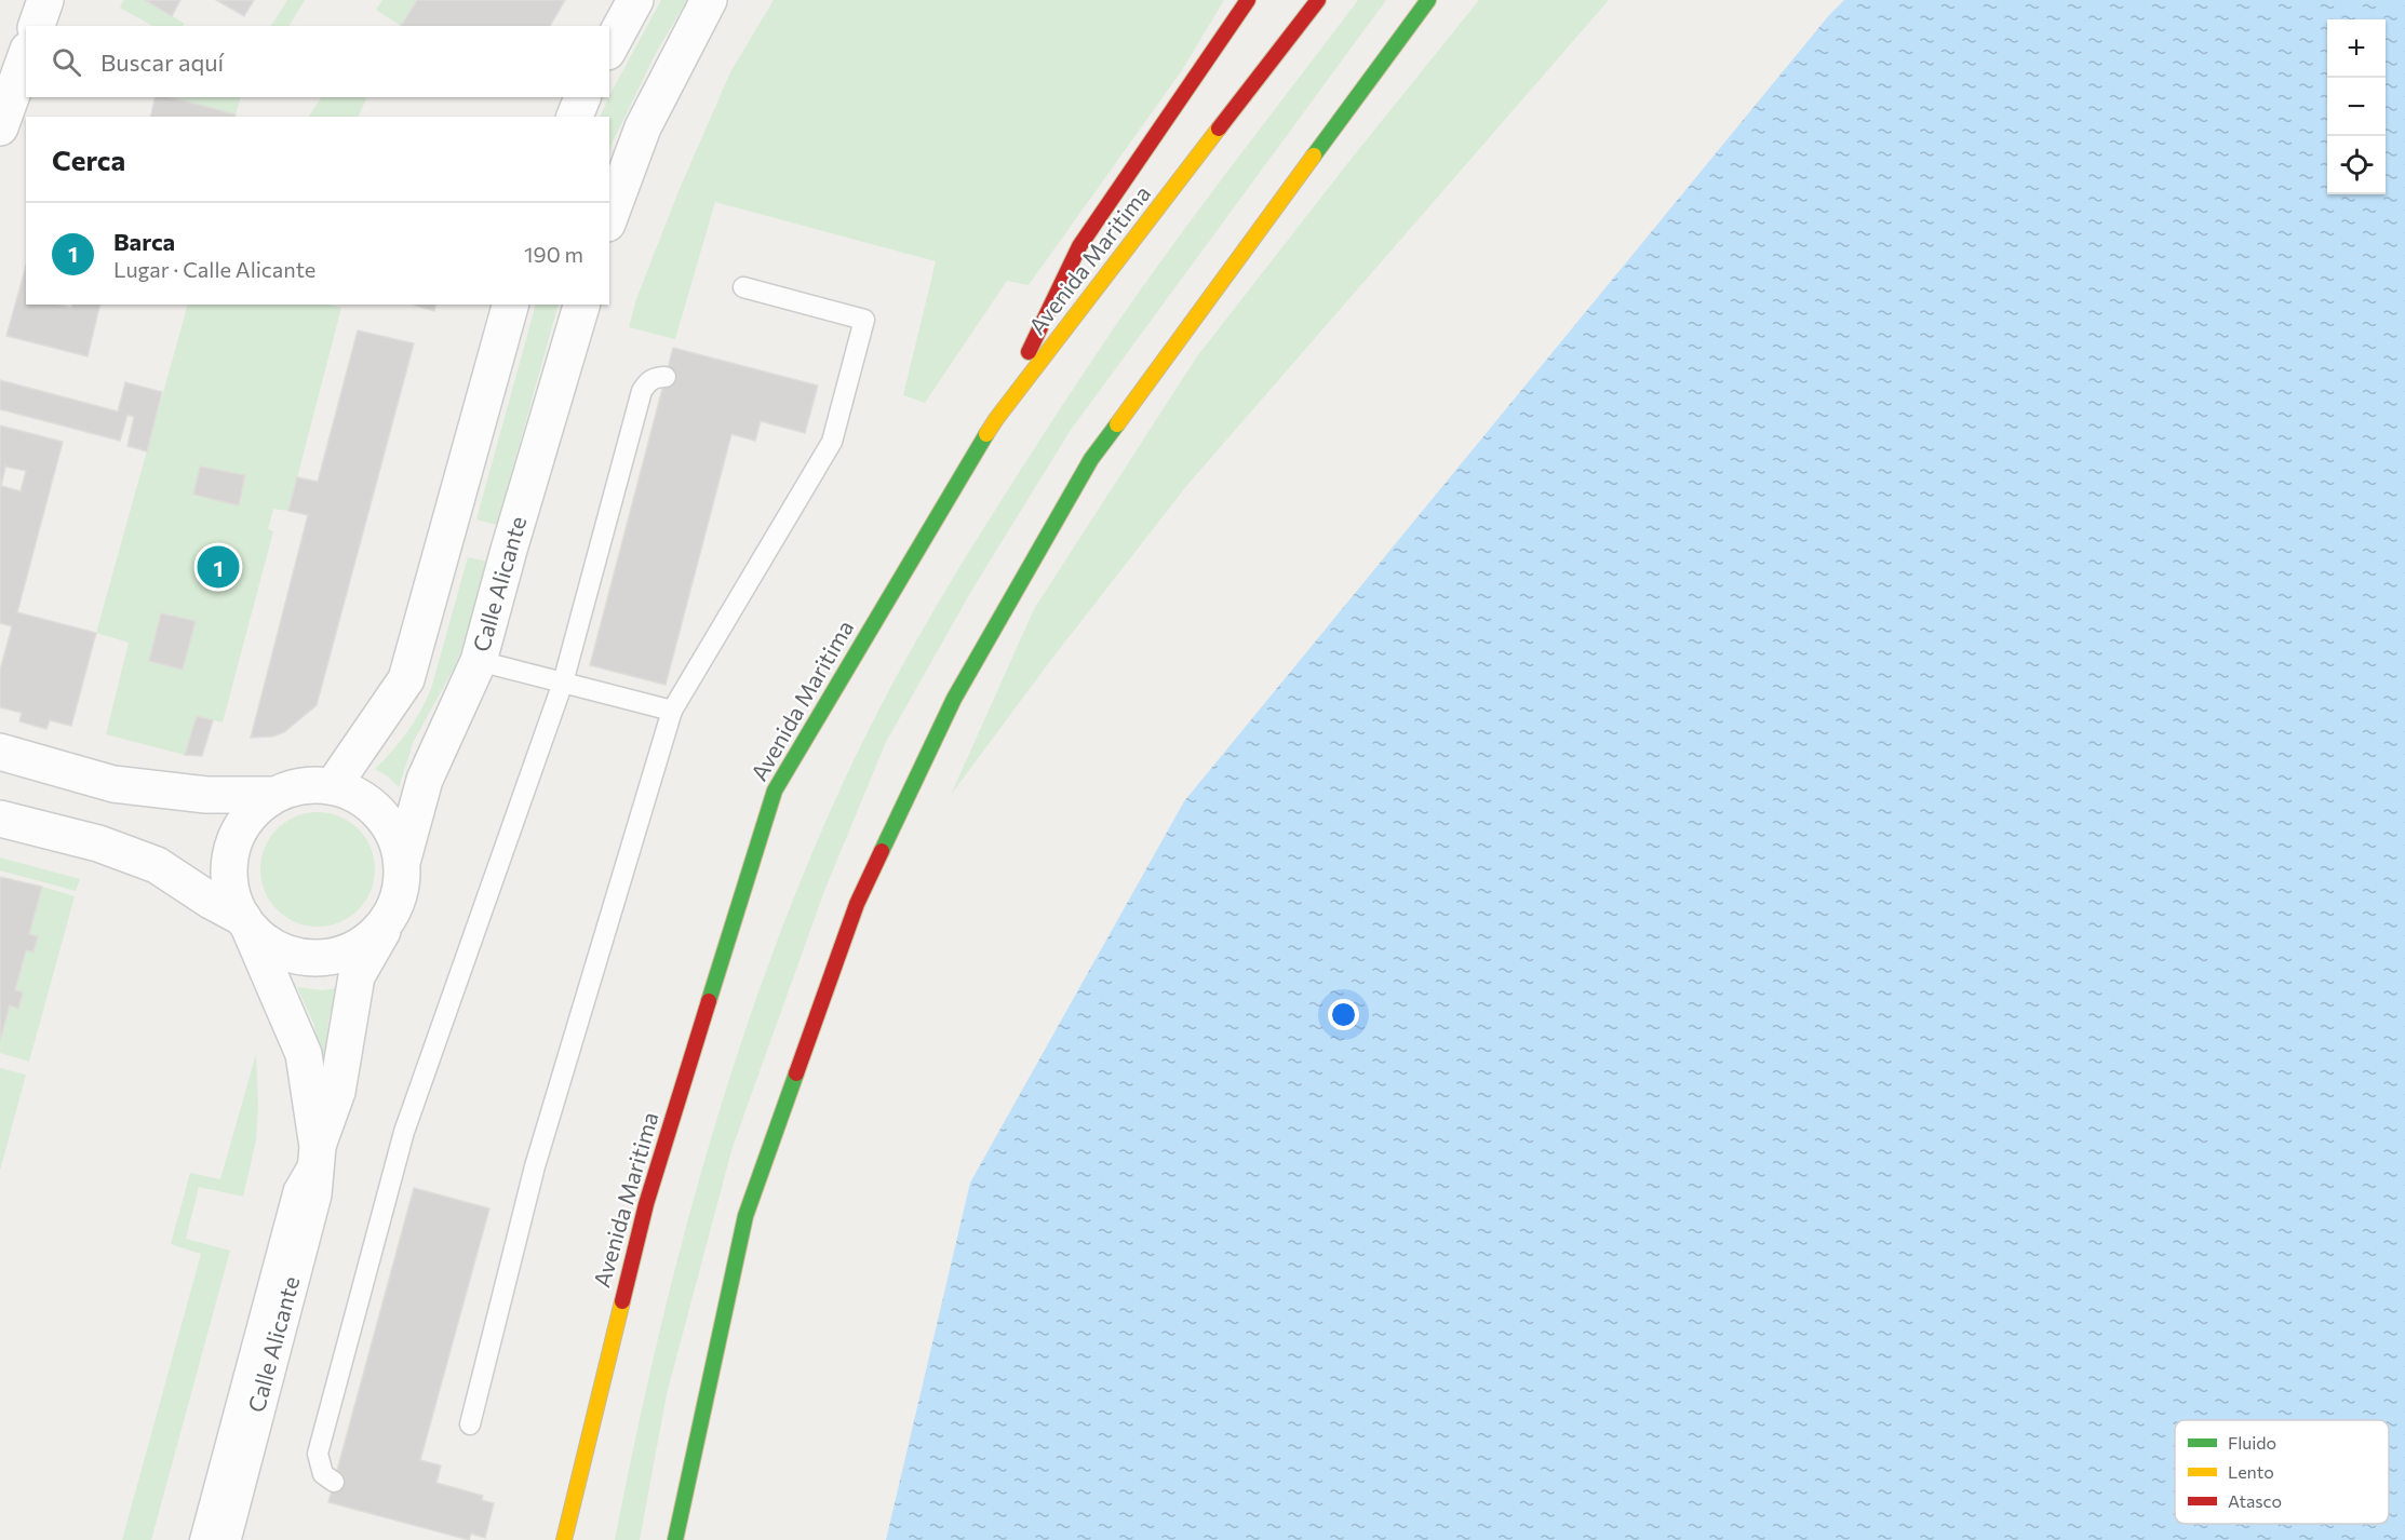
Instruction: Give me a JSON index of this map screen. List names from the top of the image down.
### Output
{
  "streets": {
    "highway": ["Avenida Maritima"],
    "street": ["Calle Alicante"]
  },
  "legend": ["Fluido", "Lento", "Atasco"],
  "page": {
    "map_buttons": ["+", "−"],
    "search": "Buscar aquí",
    "heading": "Cerca",
    "list": [
      {
        "mark": "1",
        "name": "Barca",
        "note": "Lugar · Calle Alicante",
        "value": "190 m"
      }
    ],
    "pins": "1"
  }
}
